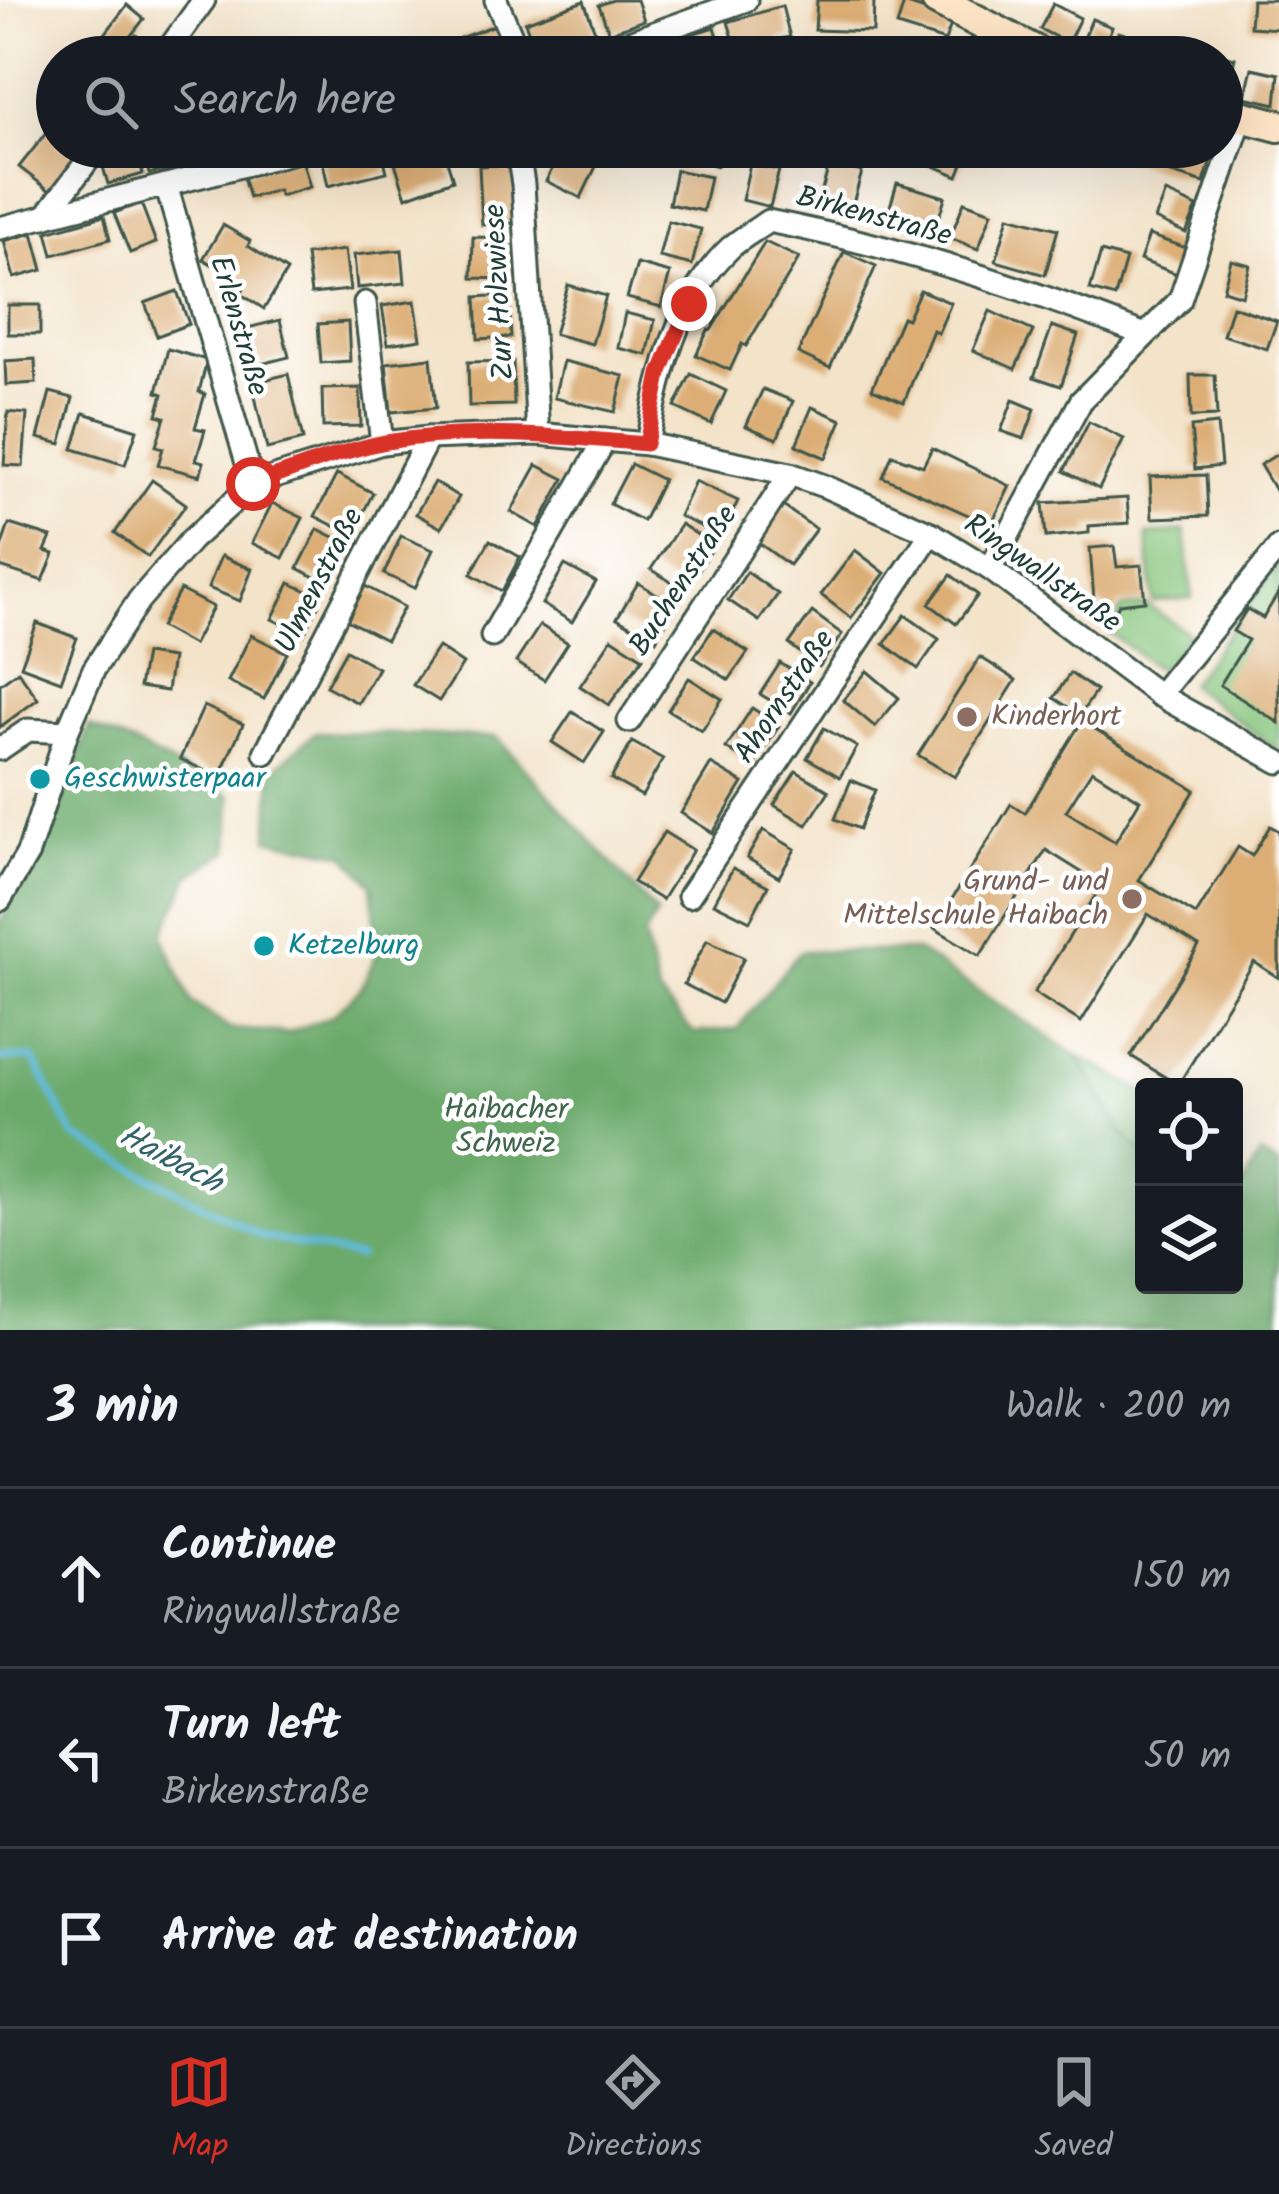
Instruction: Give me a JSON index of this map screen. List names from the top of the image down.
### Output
{
  "streets": {
    "street": [
      "Birkenstraße",
      "Zur Holzwiese",
      "Erlenstraße",
      "Ringwallstraße",
      "Ulmenstraße",
      "Buchenstraße",
      "Ahornstraße"
    ]
  },
  "crossings": [
    ["Birkenstraße", "Ringwallstraße"],
    ["Zur Holzwiese", "Ringwallstraße"],
    ["Erlenstraße", "Ringwallstraße"],
    ["Ringwallstraße", "Ulmenstraße"],
    ["Ringwallstraße", "Buchenstraße"],
    ["Ringwallstraße", "Ahornstraße"]
  ],
  "water": ["Haibach"],
  "parks": ["Haibacher Schweiz"],
  "places": [
    "Kinderhort",
    "Geschwisterpaar",
    "Grund- und Mittelschule Haibach",
    "Ketzelburg"
  ],
  "page": {
    "search": "Search here",
    "heading": ["3 min", "Walk · 200 m"],
    "list": [
      ["Continue", "Ringwallstraße", "150 m"],
      ["Turn left", "Birkenstraße", "50 m"],
      "Arrive at destination"
    ],
    "nav": ["Map", "Directions", "Saved"]
  }
}
